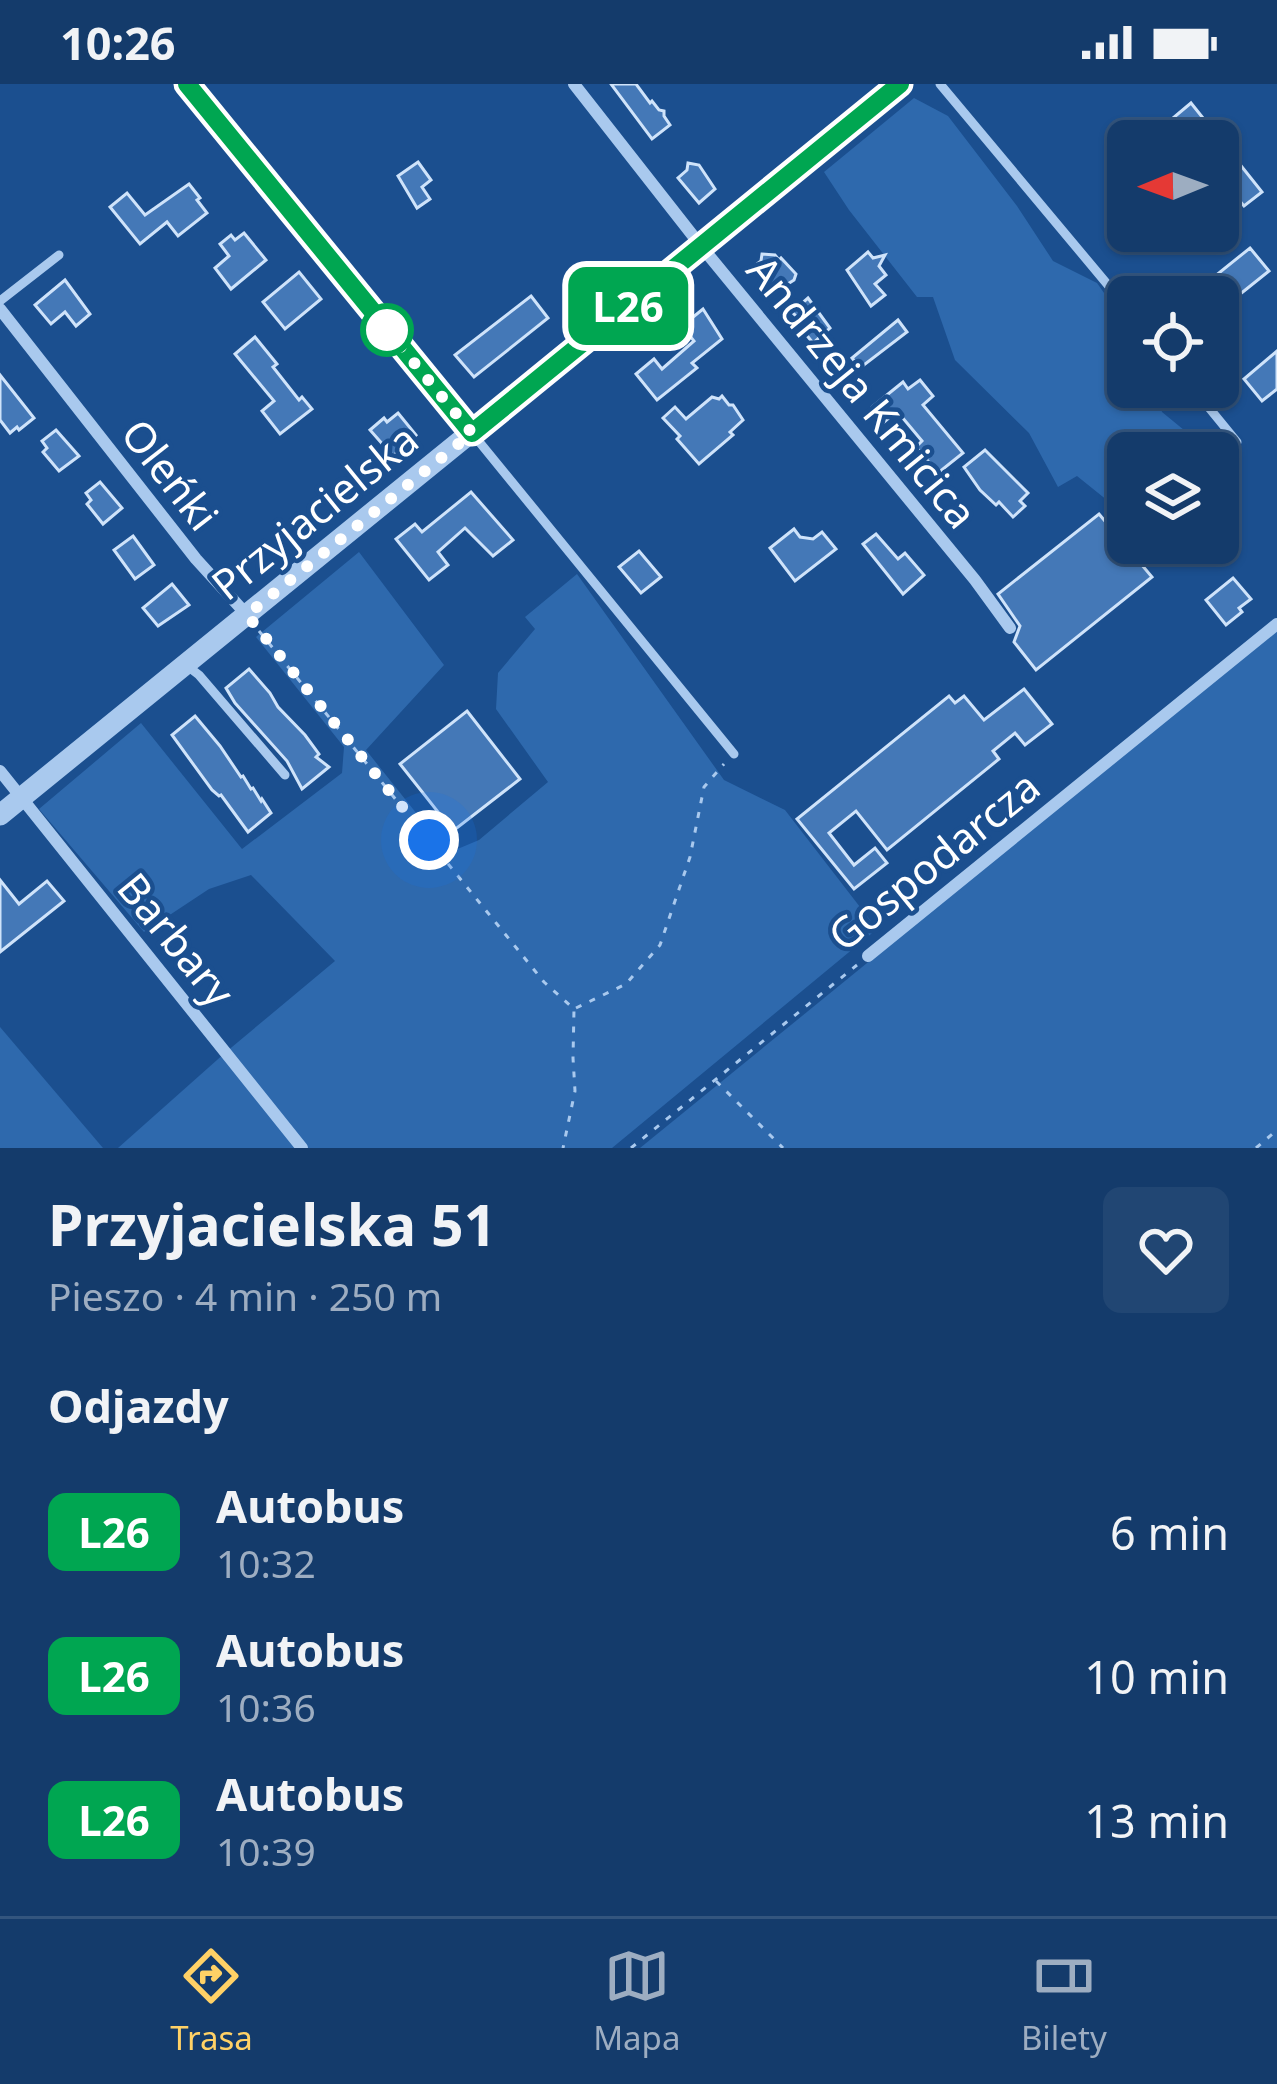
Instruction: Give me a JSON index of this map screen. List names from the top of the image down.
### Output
{
  "streets": {
    "street": [
      "Andrzeja Kmicica",
      "Oleńki",
      "Przyjacielska",
      "Gospodarcza",
      "Barbary"
    ]
  },
  "crossings": [
    ["Andrzeja Kmicica", "Przyjacielska"],
    ["Oleńki", "Przyjacielska"],
    ["Przyjacielska", "Barbary"]
  ],
  "lines": ["bus line L26"],
  "north": "left",
  "page": {
    "status": "10:26",
    "on_map": "L26",
    "heading": [
      ["Przyjacielska 51", "Pieszo · 4 min · 250 m"],
      "Odjazdy"
    ],
    "list": [
      {
        "mark": "L26",
        "name": "Autobus",
        "note": "10:32",
        "value": "6 min"
      },
      {
        "mark": "L26",
        "name": "Autobus",
        "note": "10:36",
        "value": "10 min"
      },
      {
        "mark": "L26",
        "name": "Autobus",
        "note": "10:39",
        "value": "13 min"
      }
    ],
    "tabs": ["Trasa", "Mapa", "Bilety"]
  }
}
